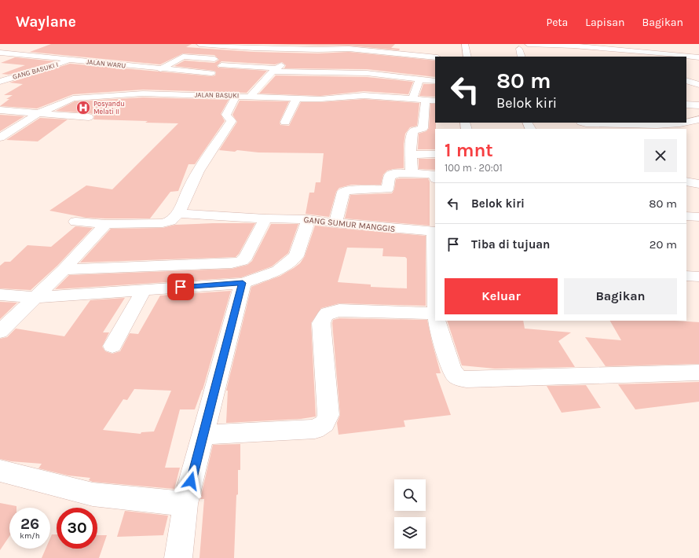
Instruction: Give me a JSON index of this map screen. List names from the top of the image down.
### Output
{
  "streets": {
    "street": [
      "JALAN WARU",
      "GANG BASUKI I",
      "JALAN BASUKI",
      "GANG SUMUR MANGGIS"
    ]
  },
  "crossings": [
    ["JALAN WARU", "GANG BASUKI I"]
  ],
  "places": {
    "hospital": ["Posyandu Melati II"]
  },
  "page": {
    "header": "Waylane",
    "nav": ["Peta", "Lapisan", "Bagikan"],
    "turn": ["80 m", "Belok kiri"],
    "heading": ["1 mnt", "100 m · 20:01"],
    "list": [
      {
        "name": "Belok kiri",
        "value": "80 m"
      },
      {
        "name": "Tiba di tujuan",
        "value": "20 m"
      }
    ],
    "buttons": ["Keluar", "Bagikan"],
    "speed": "26 km/h",
    "limit": "30"
  }
}
